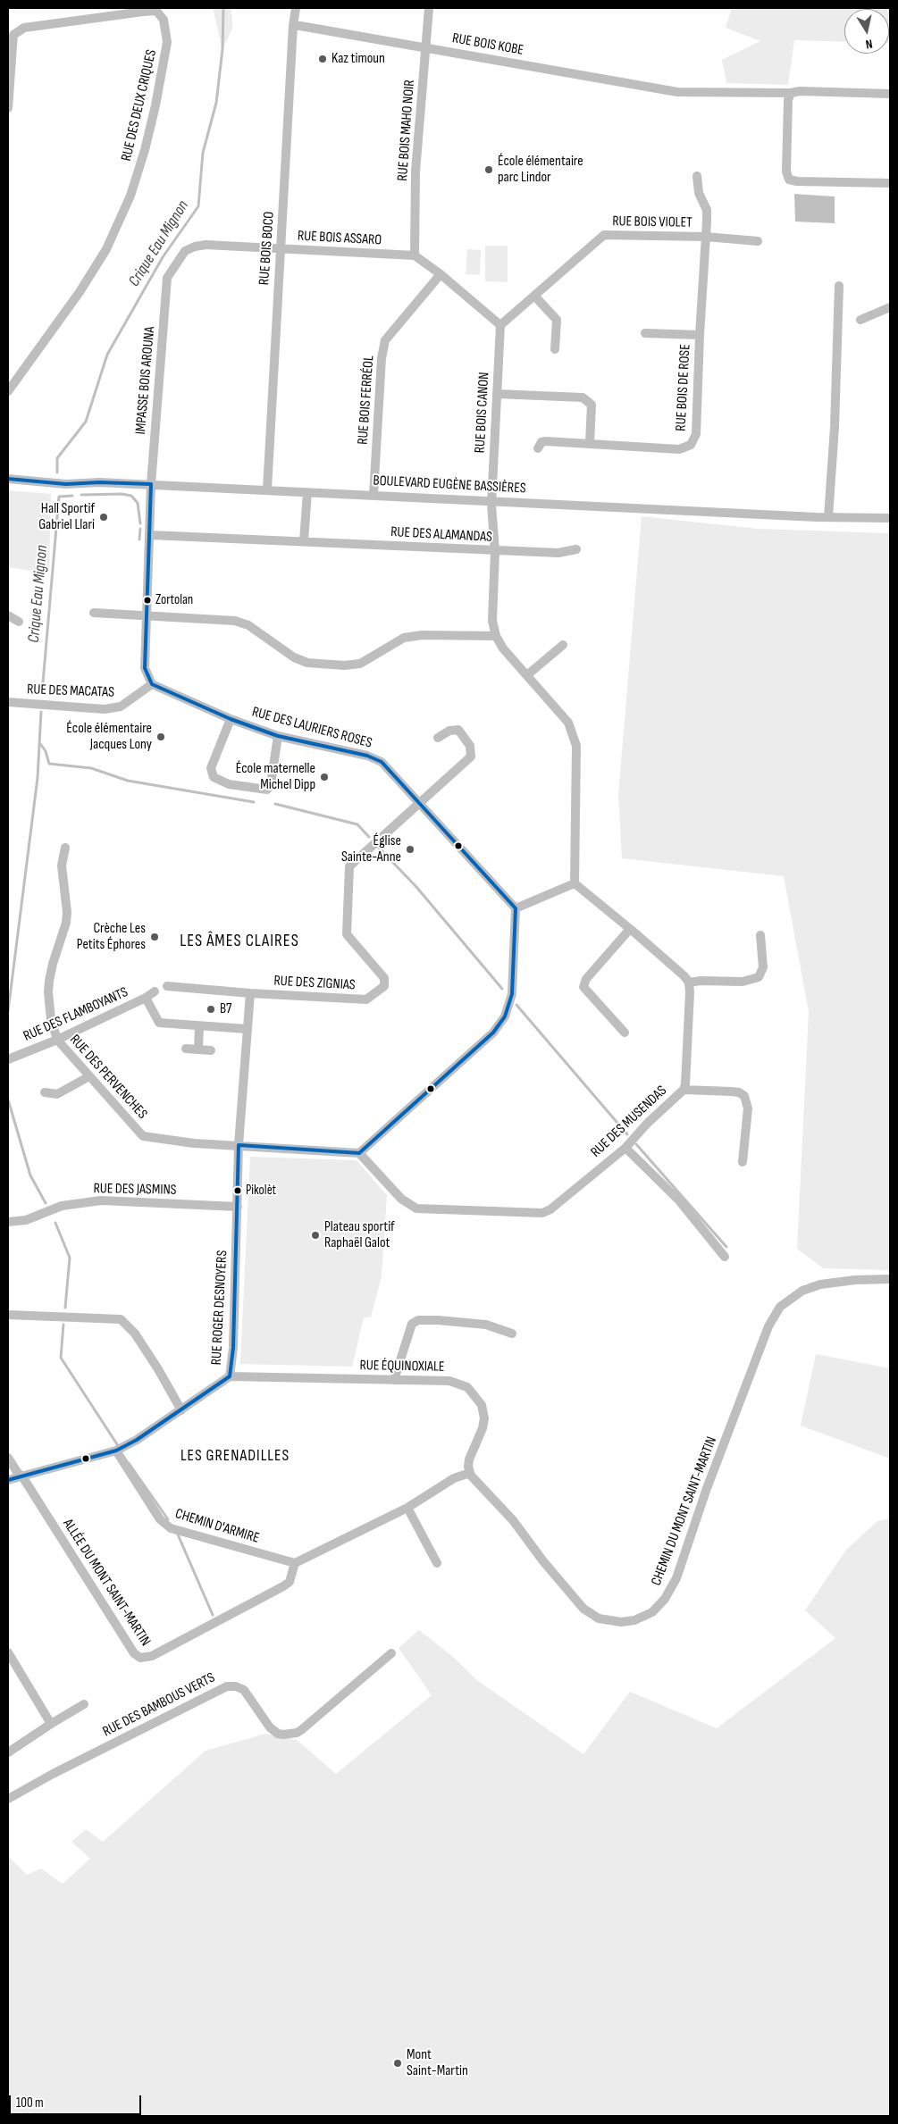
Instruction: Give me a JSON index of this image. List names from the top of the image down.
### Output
{
  "streets": {
    "street": [
      "RUE BOIS KOBE",
      "RUE DES DEUX CRIQUES",
      "RUE BOIS MAHO NOIR",
      "RUE BOIS VIOLET",
      "RUE BOIS ASSARO",
      "RUE BOIS BOCO",
      "IMPASSE BOIS AROUNA",
      "RUE BOIS DE ROSE",
      "RUE BOIS FERRÉOL",
      "RUE BOIS CANON",
      "BOULEVARD EUGÈNE BASSIÈRES",
      "RUE DES ALAMANDAS",
      "RUE DES MACATAS",
      "RUE DES LAURIERS ROSES",
      "RUE DES ZIGNIAS",
      "RUE DES FLAMBOYANTS",
      "RUE DES PERVENCHES",
      "RUE DES MUSENDAS",
      "RUE DES JASMINS",
      "RUE ROGER DESNOYERS",
      "RUE ÉQUINOXIALE",
      "CHEMIN DU MONT SAINT-MARTIN",
      "CHEMIN D'ARMIRE",
      "ALLÉE DU MONT SAINT-MARTIN",
      "RUE DES BAMBOUS VERTS"
    ]
  },
  "crossings": [
    ["RUE BOIS KOBE", "RUE BOIS MAHO NOIR"],
    ["RUE BOIS KOBE", "RUE BOIS BOCO"],
    ["RUE BOIS MAHO NOIR", "RUE BOIS ASSARO"],
    ["RUE BOIS VIOLET", "RUE BOIS DE ROSE"],
    ["RUE BOIS VIOLET", "RUE BOIS CANON"],
    ["RUE BOIS ASSARO", "RUE BOIS BOCO"],
    ["RUE BOIS ASSARO", "IMPASSE BOIS AROUNA"],
    ["RUE BOIS BOCO", "BOULEVARD EUGÈNE BASSIÈRES"],
    ["IMPASSE BOIS AROUNA", "BOULEVARD EUGÈNE BASSIÈRES"],
    ["RUE BOIS FERRÉOL", "BOULEVARD EUGÈNE BASSIÈRES"],
    ["RUE BOIS CANON", "BOULEVARD EUGÈNE BASSIÈRES"],
    ["RUE BOIS CANON", "RUE DES ALAMANDAS"],
    ["RUE DES MACATAS", "RUE DES LAURIERS ROSES"],
    ["RUE DES LAURIERS ROSES", "RUE DES ZIGNIAS"],
    ["RUE DES ZIGNIAS", "RUE ROGER DESNOYERS"],
    ["RUE DES FLAMBOYANTS", "RUE DES PERVENCHES"],
    ["RUE DES PERVENCHES", "RUE DES MUSENDAS"],
    ["RUE DES PERVENCHES", "RUE ROGER DESNOYERS"],
    ["RUE DES JASMINS", "RUE ROGER DESNOYERS"],
    ["RUE ROGER DESNOYERS", "RUE ÉQUINOXIALE"],
    ["RUE ROGER DESNOYERS", "CHEMIN D'ARMIRE"],
    ["RUE ROGER DESNOYERS", "ALLÉE DU MONT SAINT-MARTIN"],
    ["RUE ÉQUINOXIALE", "CHEMIN DU MONT SAINT-MARTIN"],
    ["CHEMIN D'ARMIRE", "ALLÉE DU MONT SAINT-MARTIN"]
  ],
  "districts": ["LES ÂMES CLAIRES", "LES GRENADILLES"],
  "water": ["Crique Eau Mignon"],
  "places": [
    "Kaz timoun",
    "École élémentaire parc Lindor",
    "Hall Sportif Gabriel Llari",
    "Zortolan",
    "École élémentaire Jacques Lony",
    "École maternelle Michel Dipp",
    "Église Sainte-Anne",
    "Crèche Les Petits Éphores",
    "B7",
    "Pikolèt",
    "Plateau sportif Raphaël Galot",
    "Mont Saint-Martin"
  ],
  "scale_bar": "100 m",
  "north": "bottom"
}
